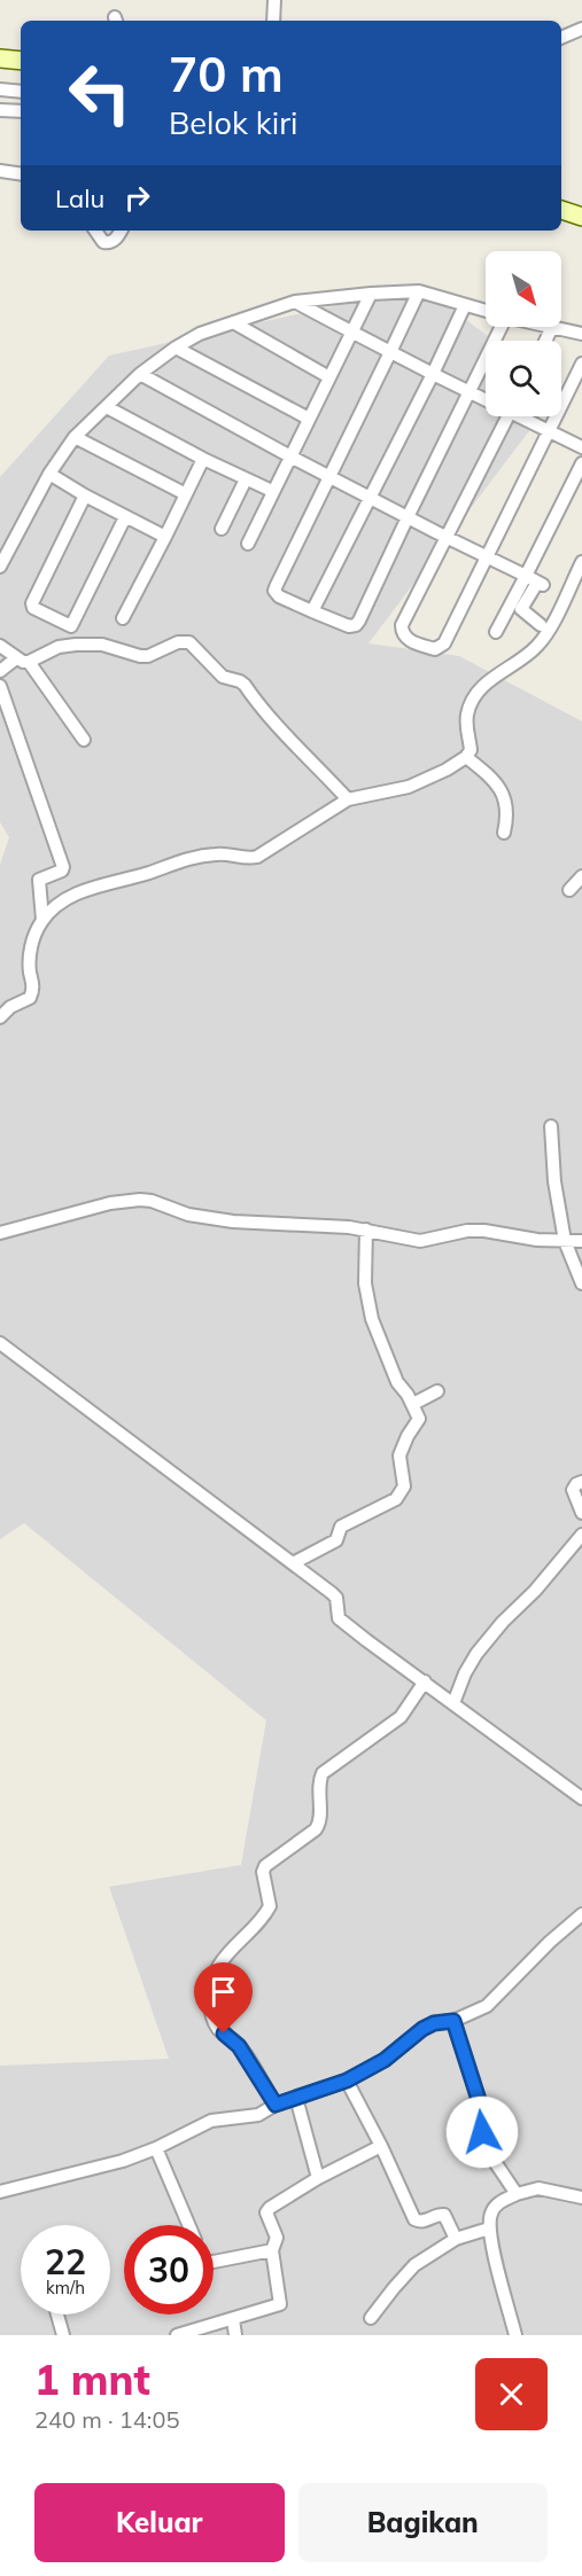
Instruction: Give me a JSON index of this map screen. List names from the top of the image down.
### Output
{
  "north": "bottom right",
  "page": {
    "turn": ["70 m", "Belok kiri"],
    "then": "Lalu",
    "speed": "22 km/h",
    "limit": "30",
    "heading": ["1 mnt", "240 m · 14:05"],
    "buttons": ["Keluar", "Bagikan"]
  }
}
